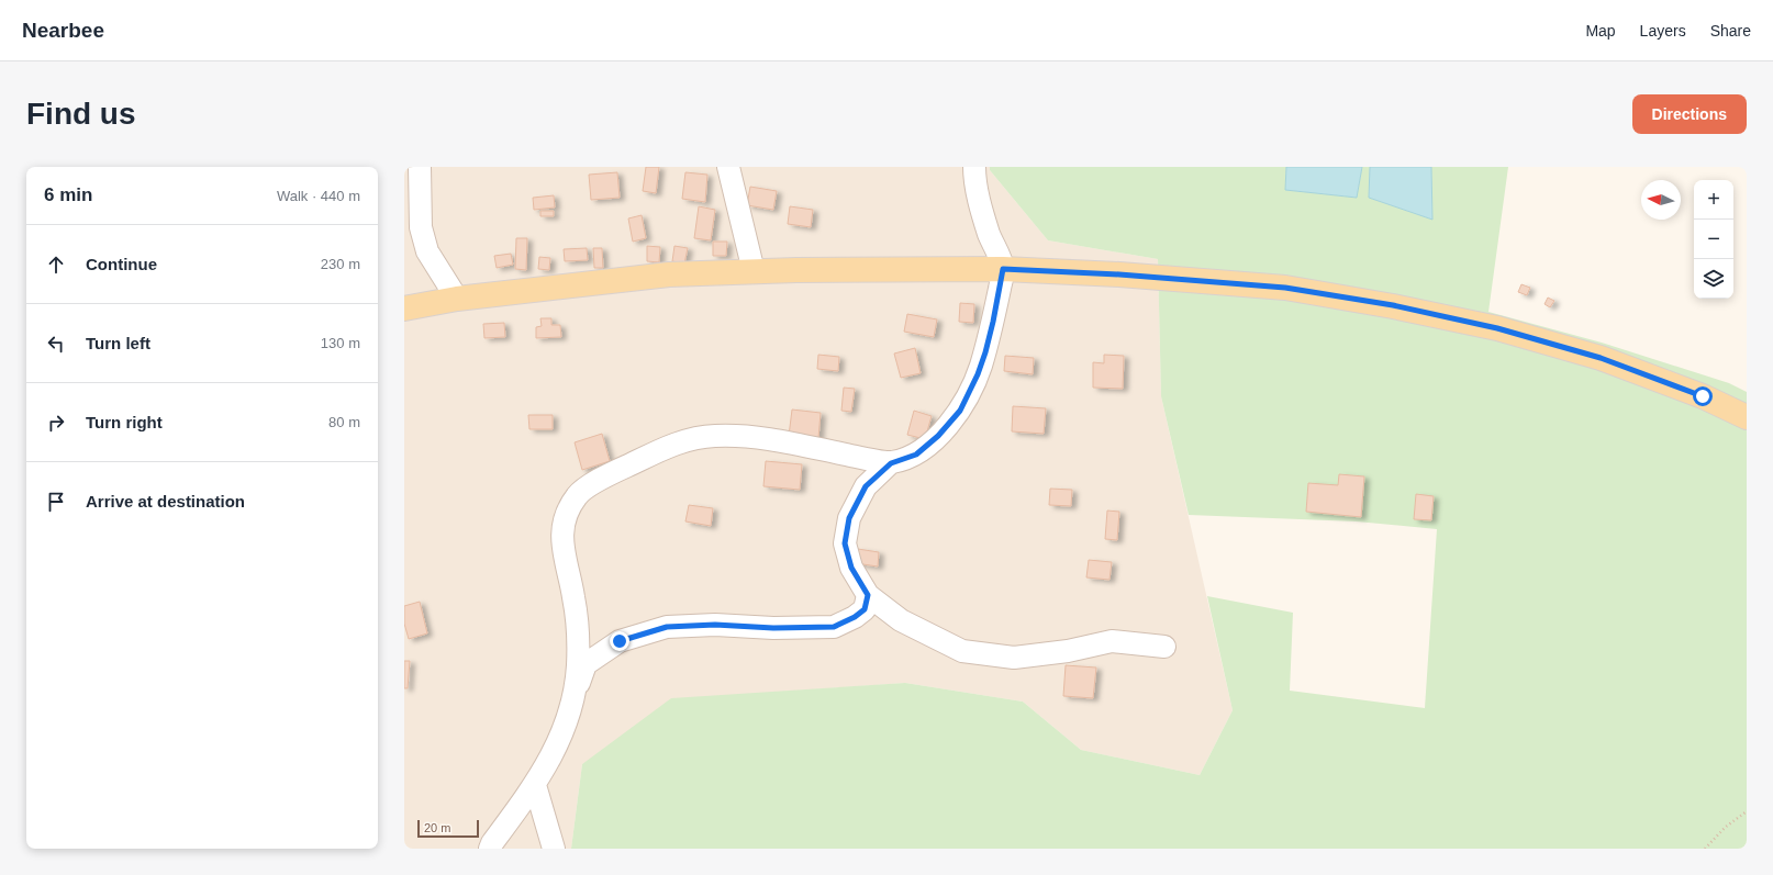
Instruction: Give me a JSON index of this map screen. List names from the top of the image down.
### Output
{
  "scale_bar": "20 m",
  "north": "left",
  "page": {
    "header": "Nearbee",
    "nav": ["Map", "Layers", "Share"],
    "buttons": "Directions",
    "title": "Find us",
    "heading": ["6 min", "Walk · 440 m"],
    "map_buttons": ["+", "−"],
    "list": [
      ["Continue", "230 m"],
      ["Turn left", "130 m"],
      ["Turn right", "80 m"],
      "Arrive at destination"
    ],
    "scale": "20 m"
  }
}
